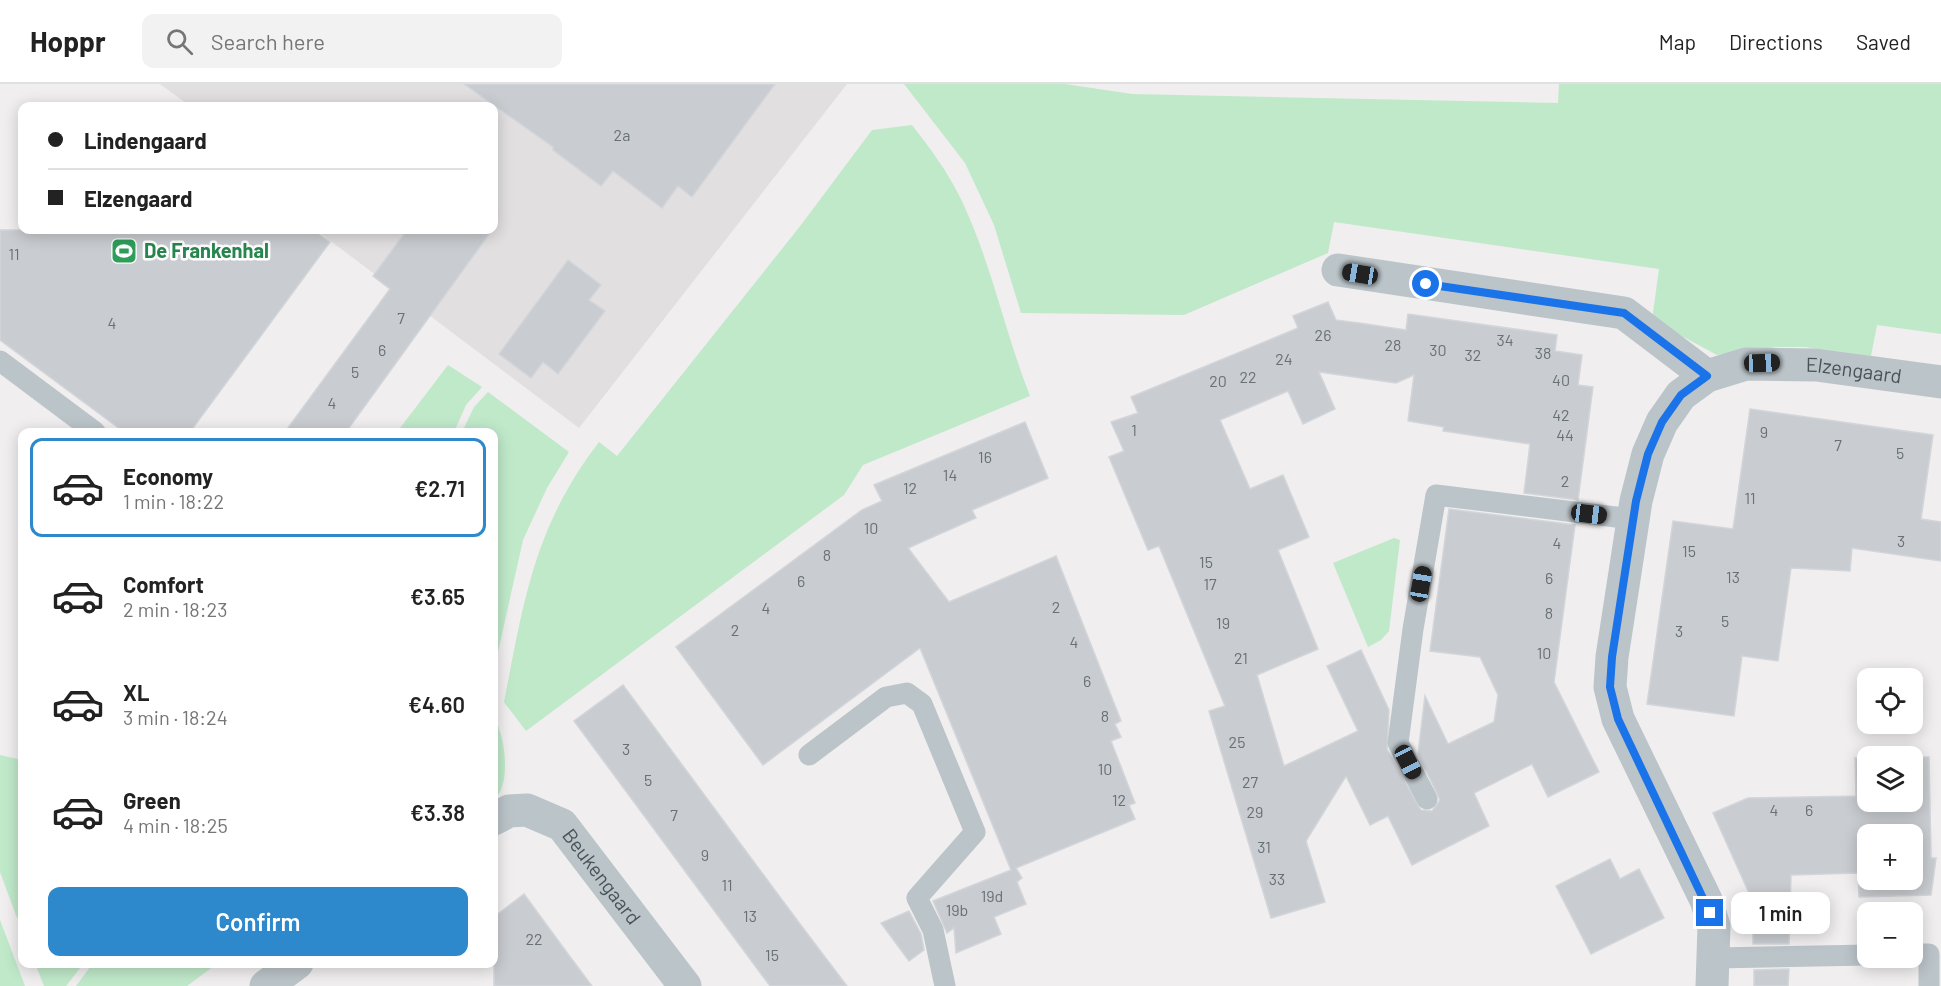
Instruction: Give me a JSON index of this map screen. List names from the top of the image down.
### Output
{
  "streets": {
    "street": ["Elzengaard", "Beukengaard"]
  },
  "places": {
    "sports": ["De Frankenhal"]
  },
  "house_numbers": [
    "2a",
    "11",
    "7",
    "4",
    "26",
    "34",
    "28",
    "6",
    "30",
    "38",
    "32",
    "24",
    "5",
    "22",
    "40",
    "20",
    "4",
    "42",
    "1",
    "9",
    "44",
    "7",
    "5",
    "16",
    "14",
    "2",
    "12",
    "11",
    "10",
    "3",
    "4",
    "15",
    "8",
    "15",
    "13",
    "6",
    "6",
    "17",
    "2",
    "4",
    "8",
    "5",
    "19",
    "2",
    "3",
    "4",
    "10",
    "21",
    "6",
    "8",
    "25",
    "3",
    "10",
    "5",
    "27",
    "12",
    "4",
    "6",
    "29",
    "7",
    "31",
    "9",
    "33",
    "11",
    "19d",
    "19b",
    "13",
    "22",
    "15"
  ],
  "page": {
    "header": "Hoppr",
    "search": "Search here",
    "nav": ["Map", "Directions", "Saved"],
    "banner": ["Lindengaard", "Elzengaard"],
    "list": [
      {
        "name": "Economy",
        "note": "1 min · 18:22",
        "value": "€2.71"
      },
      {
        "name": "Comfort",
        "note": "2 min · 18:23",
        "value": "€3.65"
      },
      {
        "name": "XL",
        "note": "3 min · 18:24",
        "value": "€4.60"
      },
      {
        "name": "Green",
        "note": "4 min · 18:25",
        "value": "€3.38"
      }
    ],
    "map_buttons": ["+", "−"],
    "buttons": "Confirm",
    "bubble": "1 min"
  }
}
